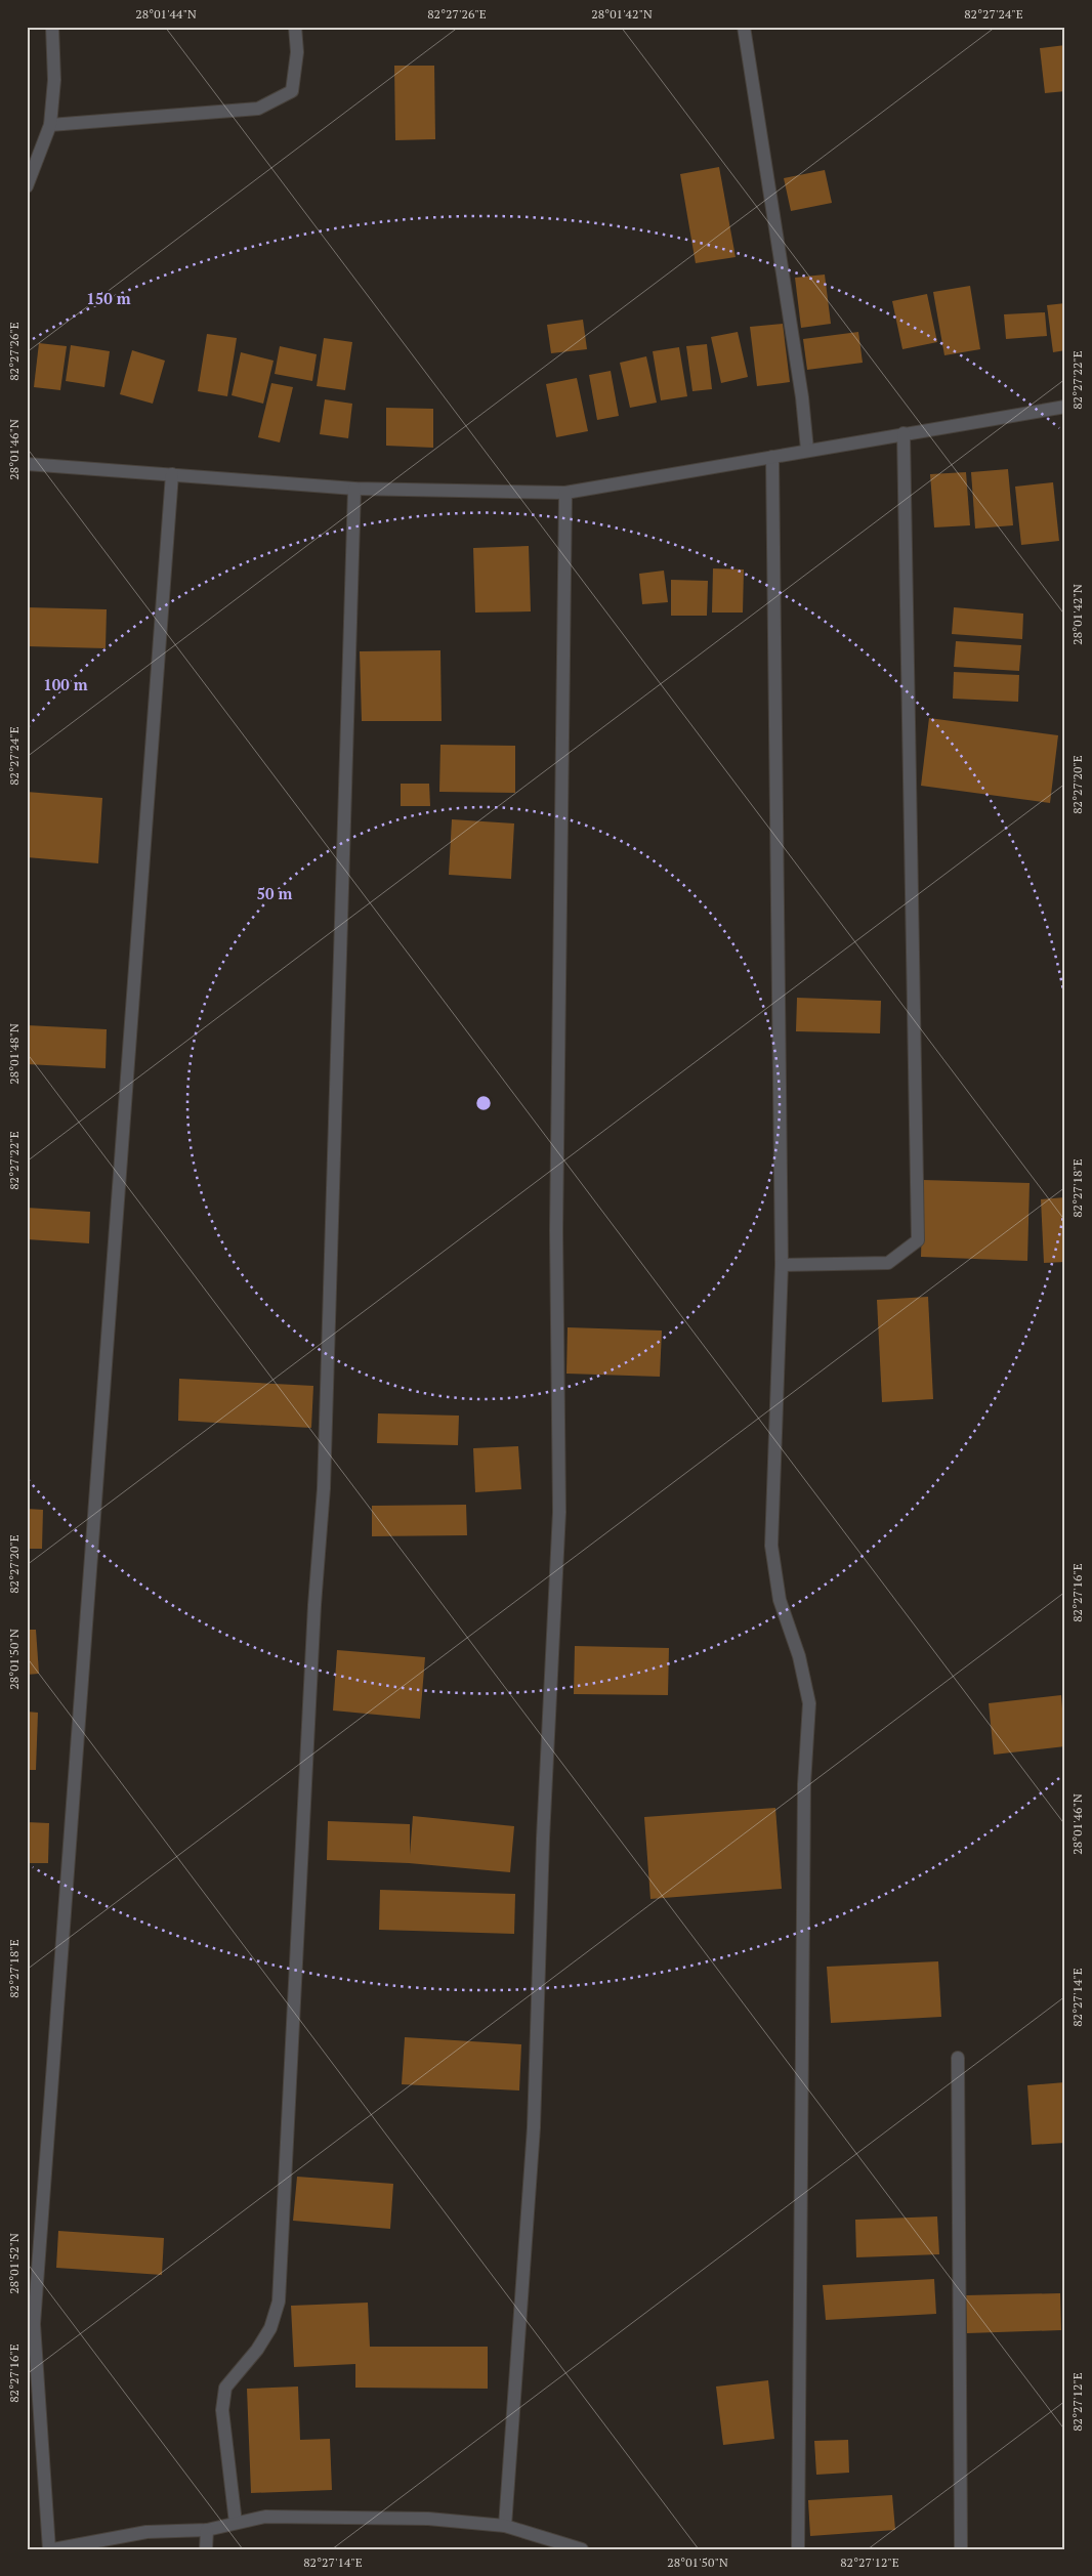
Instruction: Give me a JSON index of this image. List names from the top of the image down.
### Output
{
  "coordinates": [
    "28°01'44\"N",
    "82°27'26\"E",
    "28°01'42\"N",
    "82°27'24\"E",
    "82°27'22\"E",
    "28°01'46\"N",
    "82°27'20\"E",
    "28°01'48\"N",
    "82°27'18\"E",
    "82°27'16\"E",
    "28°01'50\"N",
    "82°27'14\"E",
    "28°01'52\"N",
    "82°27'12\"E"
  ],
  "rings": ["150 m", "100 m", "50 m"]
}
